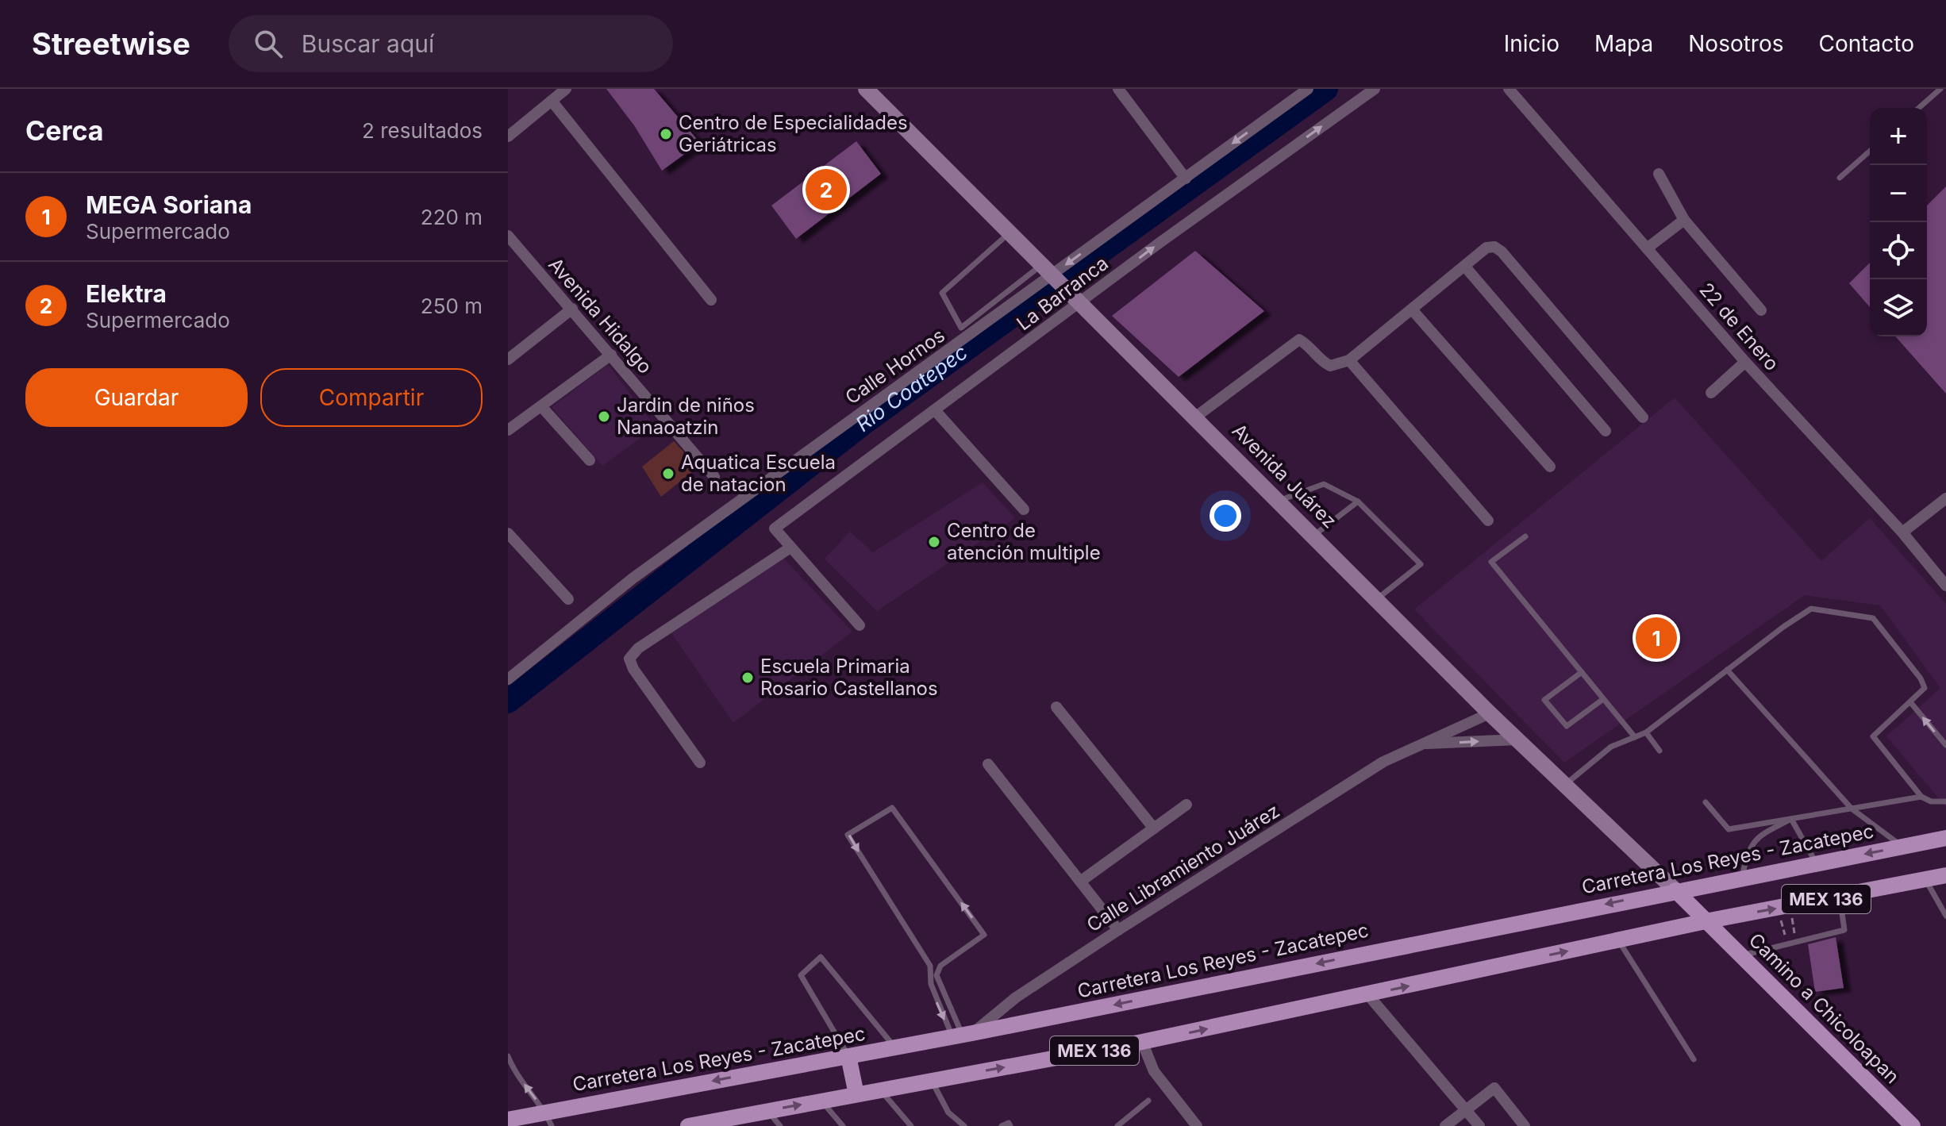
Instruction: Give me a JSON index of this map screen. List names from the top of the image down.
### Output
{
  "streets": {
    "main road": ["Carretera Los Reyes - Zacatepec", "MEX 136", "Camino a Chicoloapan"],
    "street": [
      "La Barranca",
      "Avenida Hidalgo",
      "22 de Enero",
      "Calle Hornos",
      "Avenida Juárez",
      "Calle Libramiento Juárez"
    ]
  },
  "crossings": [
    ["La Barranca", "Avenida Juárez"],
    ["Calle Hornos", "Avenida Juárez"],
    ["Avenida Juárez", "Carretera Los Reyes - Zacatepec"],
    ["Avenida Juárez", "Calle Libramiento Juárez"],
    ["Avenida Juárez", "Camino a Chicoloapan"],
    ["Carretera Los Reyes - Zacatepec", "Calle Libramiento Juárez"],
    ["Carretera Los Reyes - Zacatepec", "Camino a Chicoloapan"],
    ["MEX 136", "Camino a Chicoloapan"]
  ],
  "one_way": ["La Barranca"],
  "water": ["Rio Coatepec"],
  "places": [
    "Centro de Especialidades Geriátricas",
    "Jardin de niños Nanaoatzin",
    "Aquatica Escuela de natacion",
    "Centro de atención multiple",
    "Escuela Primaria Rosario Castellanos"
  ],
  "page": {
    "header": "Streetwise",
    "search": "Buscar aquí",
    "nav": [
      "Inicio",
      "Mapa",
      "Nosotros",
      "Contacto"
    ],
    "heading": ["Cerca", "2 resultados"],
    "map_buttons": ["+", "−"],
    "pins": ["2", "1"],
    "list": [
      {
        "mark": "1",
        "name": "MEGA Soriana",
        "note": "Supermercado",
        "value": "220 m"
      },
      {
        "mark": "2",
        "name": "Elektra",
        "note": "Supermercado",
        "value": "250 m"
      }
    ],
    "buttons": ["Guardar", "Compartir"]
  }
}
